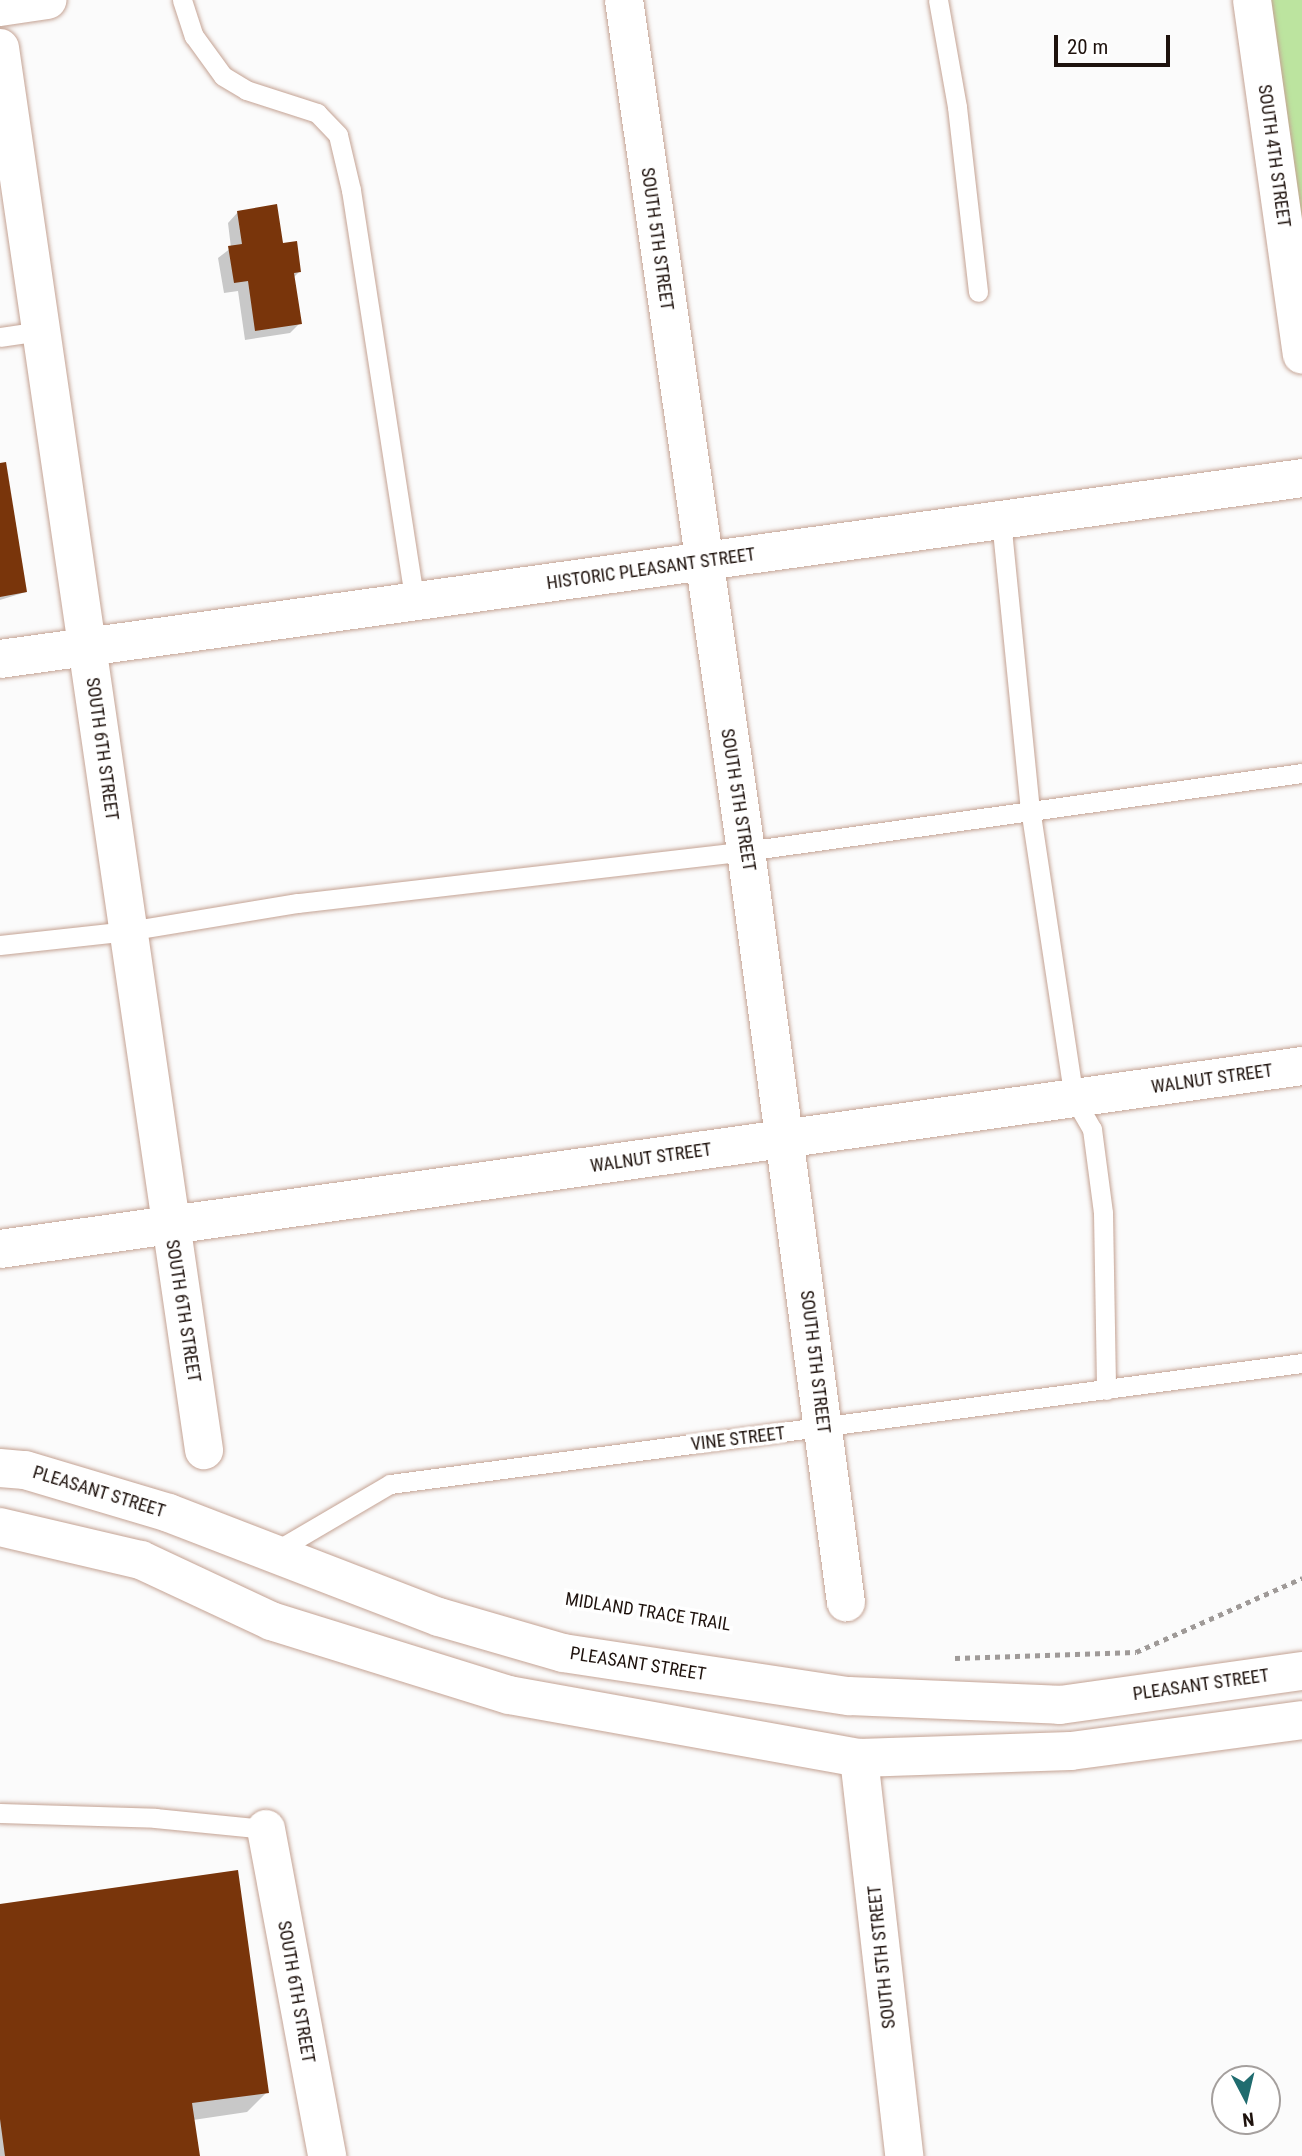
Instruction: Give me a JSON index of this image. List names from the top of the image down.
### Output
{
  "streets": {
    "street": [
      "SOUTH 4TH STREET",
      "SOUTH 5TH STREET",
      "HISTORIC PLEASANT STREET",
      "SOUTH 6TH STREET",
      "WALNUT STREET",
      "PLEASANT STREET"
    ],
    "lane": ["VINE STREET"]
  },
  "crossings": [
    ["SOUTH 5TH STREET", "HISTORIC PLEASANT STREET"],
    ["SOUTH 5TH STREET", "WALNUT STREET"],
    ["SOUTH 5TH STREET", "VINE STREET"],
    ["HISTORIC PLEASANT STREET", "SOUTH 6TH STREET"],
    ["SOUTH 6TH STREET", "WALNUT STREET"],
    ["VINE STREET", "PLEASANT STREET"]
  ],
  "scale_bar": "20 m",
  "north": "bottom"
}
